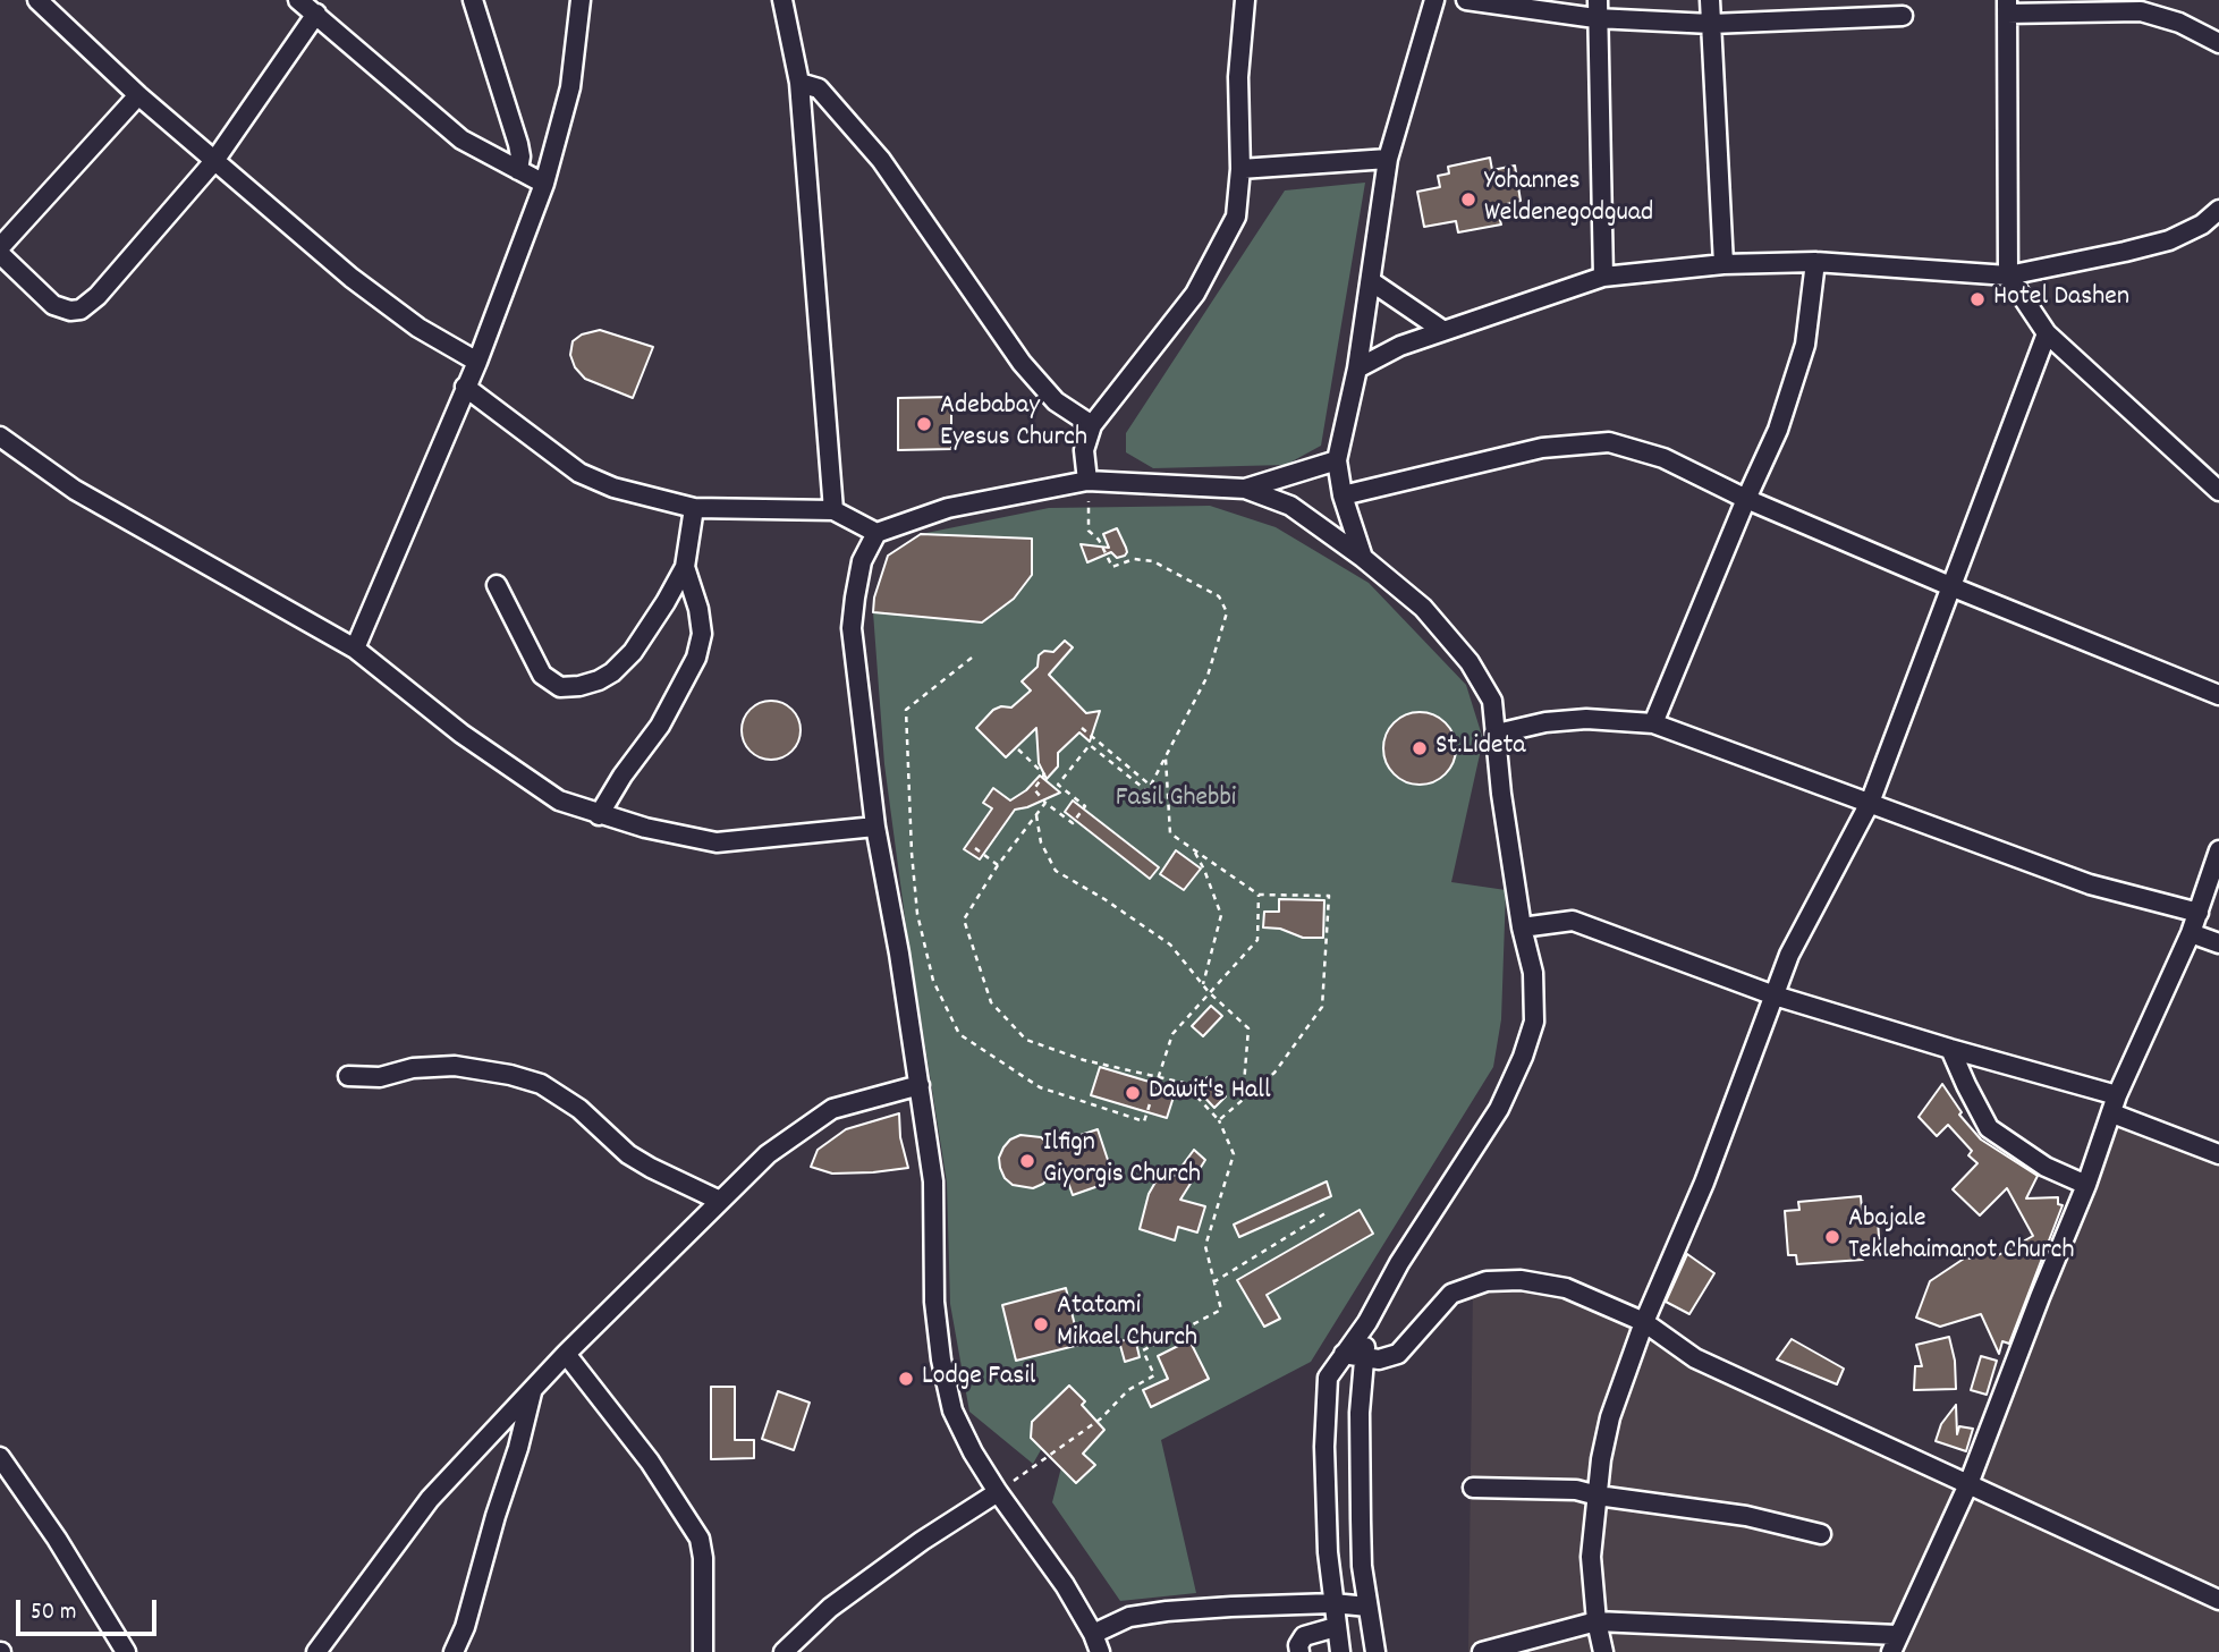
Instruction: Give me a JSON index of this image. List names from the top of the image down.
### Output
{
  "parks": ["Fasil Ghebbi"],
  "places": [
    "Yohannes Weldenegodguad",
    "Hotel Dashen",
    "Adebabay Eyesus Church",
    "St.Lideta",
    "Dawit's Hall",
    "Ilfign Giyorgis Church",
    "Abajale Teklehaimanot Church",
    "Atatami Mikael Church",
    "Lodge Fasil"
  ],
  "scale_bar": "50 m"
}
